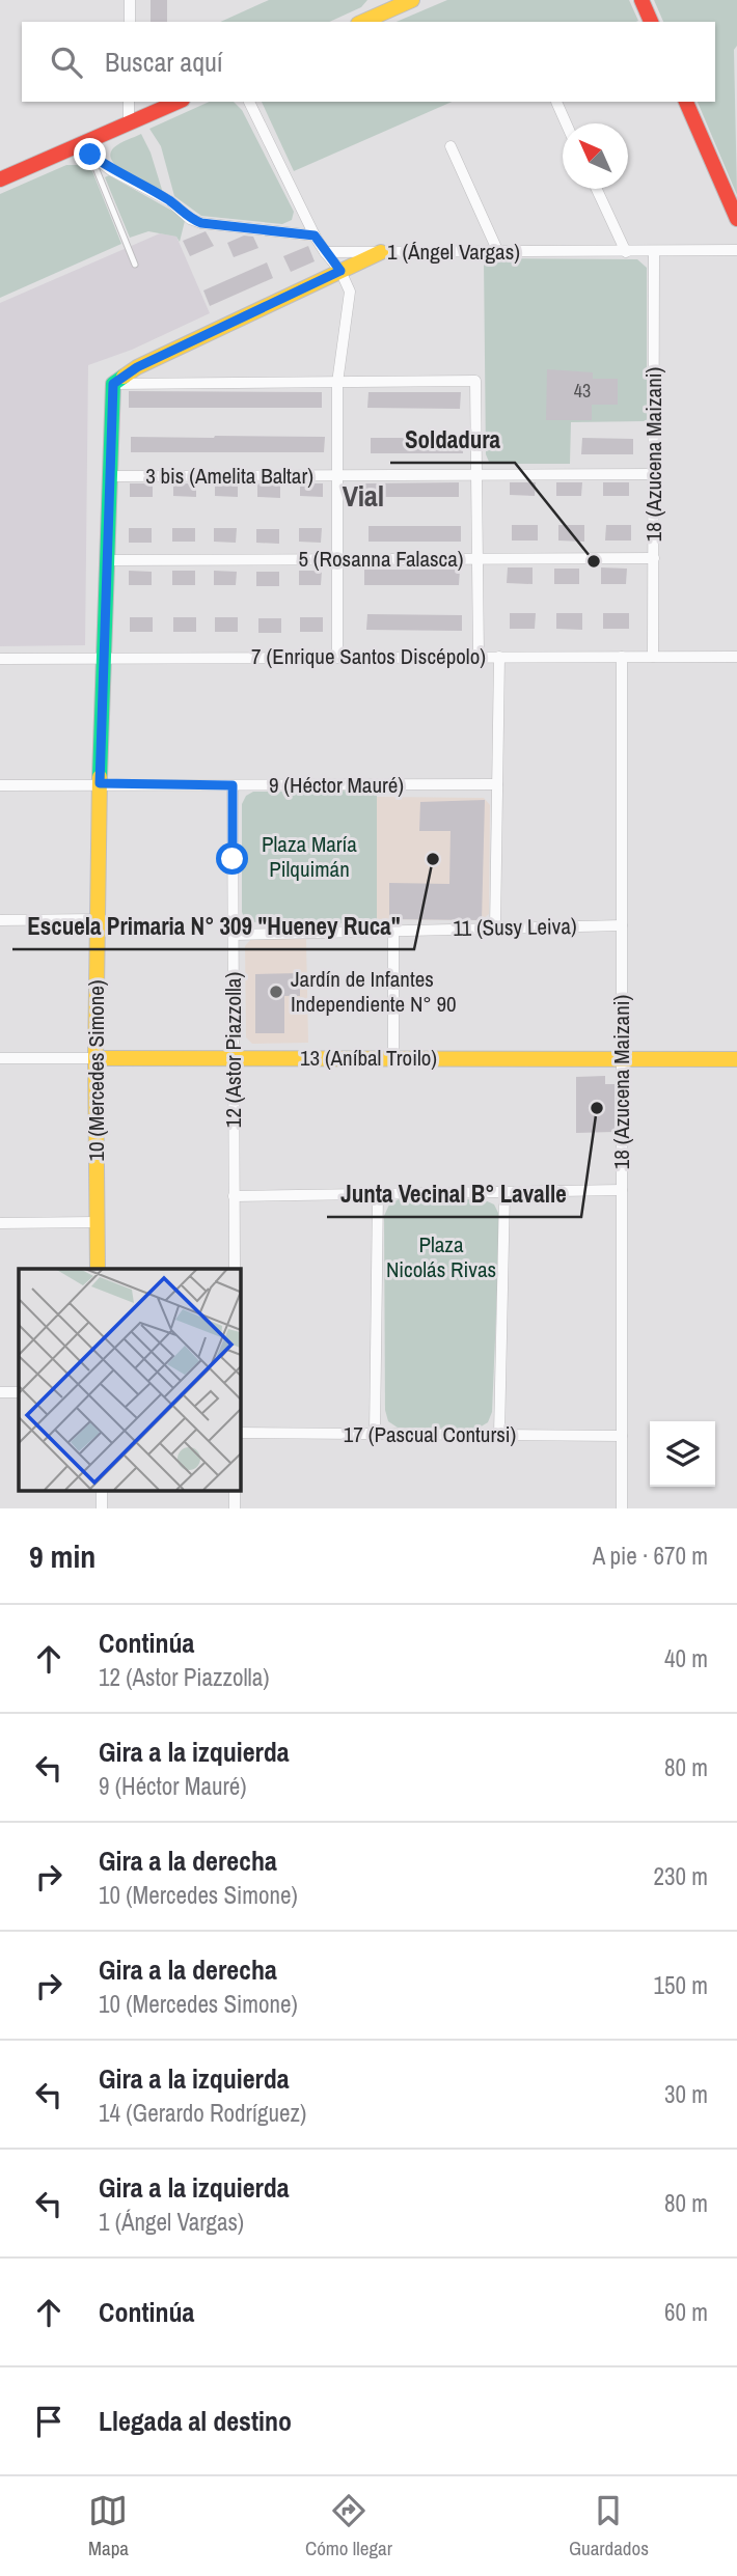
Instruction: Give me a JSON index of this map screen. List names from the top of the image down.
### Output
{
  "streets": {
    "street": [
      "1 (Ángel Vargas)",
      "18 (Azucena Maizani)",
      "3 bis (Amelita Baltar)",
      "5 (Rosanna Falasca)",
      "7 (Enrique Santos Discépolo)",
      "9 (Héctor Mauré)",
      "11 (Susy Leiva)",
      "12 (Astor Piazzolla)",
      "13 (Aníbal Troilo)",
      "10 (Mercedes Simone)",
      "17 (Pascual Contursi)"
    ]
  },
  "crossings": [
    ["1 (Ángel Vargas)", "18 (Azucena Maizani)"],
    ["18 (Azucena Maizani)", "3 bis (Amelita Baltar)"],
    ["18 (Azucena Maizani)", "5 (Rosanna Falasca)"],
    ["18 (Azucena Maizani)", "7 (Enrique Santos Discépolo)"],
    ["18 (Azucena Maizani)", "11 (Susy Leiva)"],
    ["18 (Azucena Maizani)", "13 (Aníbal Troilo)"],
    ["18 (Azucena Maizani)", "17 (Pascual Contursi)"],
    ["3 bis (Amelita Baltar)", "10 (Mercedes Simone)"],
    ["5 (Rosanna Falasca)", "10 (Mercedes Simone)"],
    ["7 (Enrique Santos Discépolo)", "10 (Mercedes Simone)"],
    ["9 (Héctor Mauré)", "12 (Astor Piazzolla)"],
    ["9 (Héctor Mauré)", "10 (Mercedes Simone)"],
    ["11 (Susy Leiva)", "12 (Astor Piazzolla)"],
    ["12 (Astor Piazzolla)", "13 (Aníbal Troilo)"],
    ["13 (Aníbal Troilo)", "10 (Mercedes Simone)"]
  ],
  "districts": ["Vial"],
  "parks": ["Plaza María Pilquimán", "Plaza Nicolás Rivas"],
  "places": [
    "Soldadura",
    "Escuela Primaria N° 309 \"Hueney Ruca\"",
    "Jardín de Infantes Independiente N° 90",
    "Junta Vecinal B° Lavalle"
  ],
  "house_numbers": ["43"],
  "north": "top left",
  "page": {
    "search": "Buscar aquí",
    "heading": ["9 min", "A pie · 670 m"],
    "list": [
      ["Continúa", "12 (Astor Piazzolla)", "40 m"],
      ["Gira a la izquierda", "9 (Héctor Mauré)", "80 m"],
      ["Gira a la derecha", "10 (Mercedes Simone)", "230 m"],
      ["Gira a la derecha", "10 (Mercedes Simone)", "150 m"],
      ["Gira a la izquierda", "14 (Gerardo Rodríguez)", "30 m"],
      ["Gira a la izquierda", "1 (Ángel Vargas)", "80 m"],
      ["Continúa", "60 m"],
      "Llegada al destino"
    ],
    "nav": ["Mapa", "Cómo llegar", "Guardados"]
  }
}
